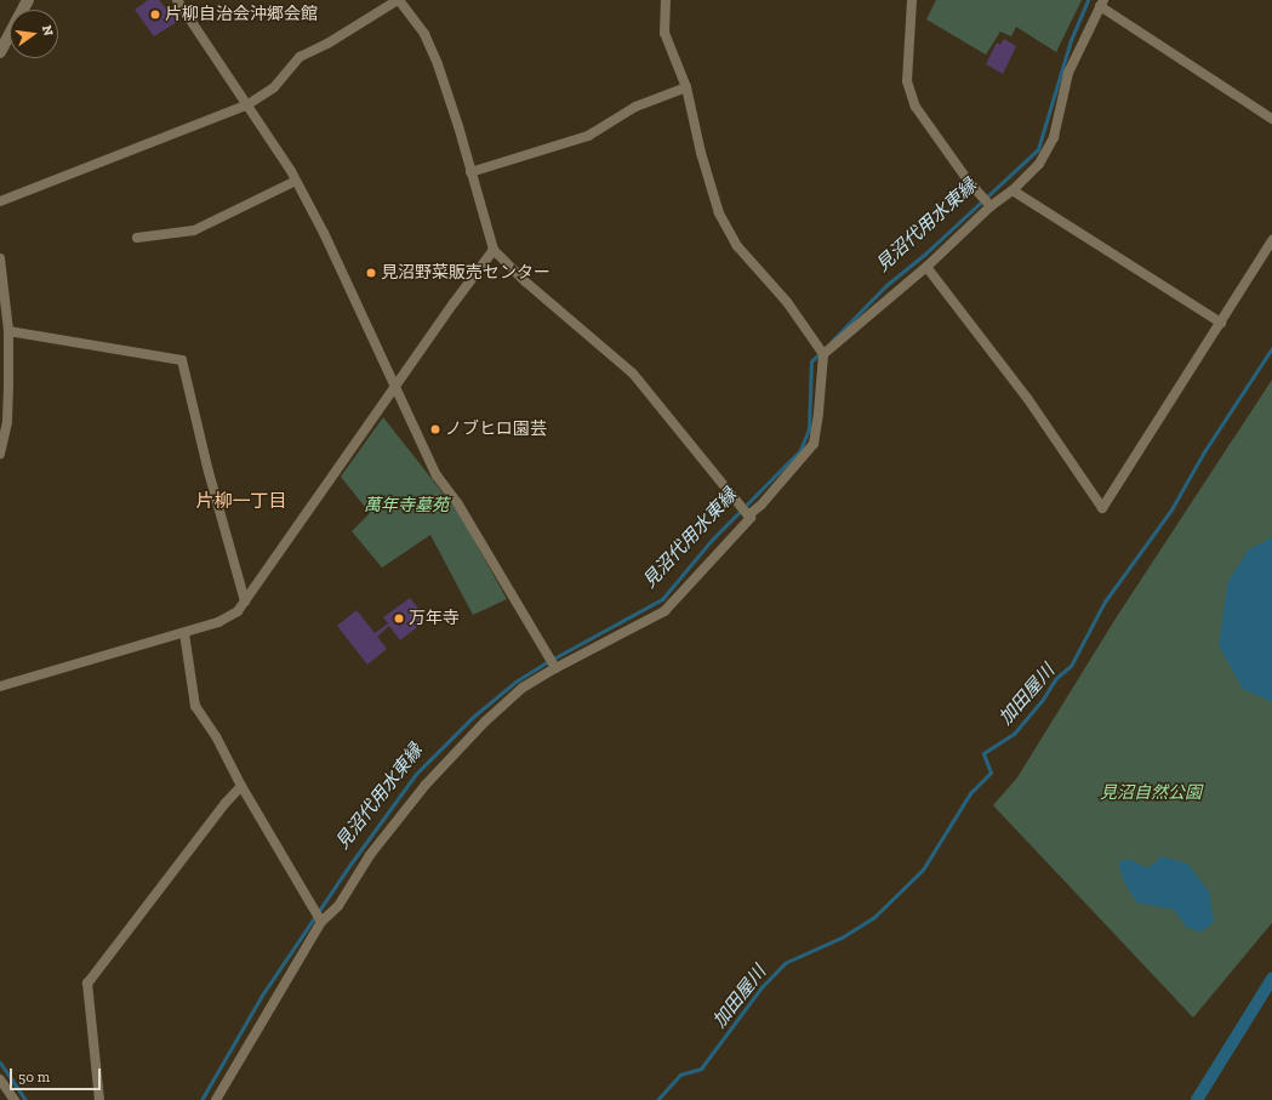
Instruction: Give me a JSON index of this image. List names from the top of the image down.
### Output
{
  "districts": ["片柳一丁目"],
  "water": ["見沼代用水東縁", "加田屋川"],
  "parks": ["萬年寺墓苑", "見沼自然公園"],
  "places": [
    "片柳自治会沖郷会館",
    "見沼野菜販売センター",
    "ノブヒロ園芸",
    "万年寺"
  ],
  "scale_bar": "50 m",
  "north": "right"
}
